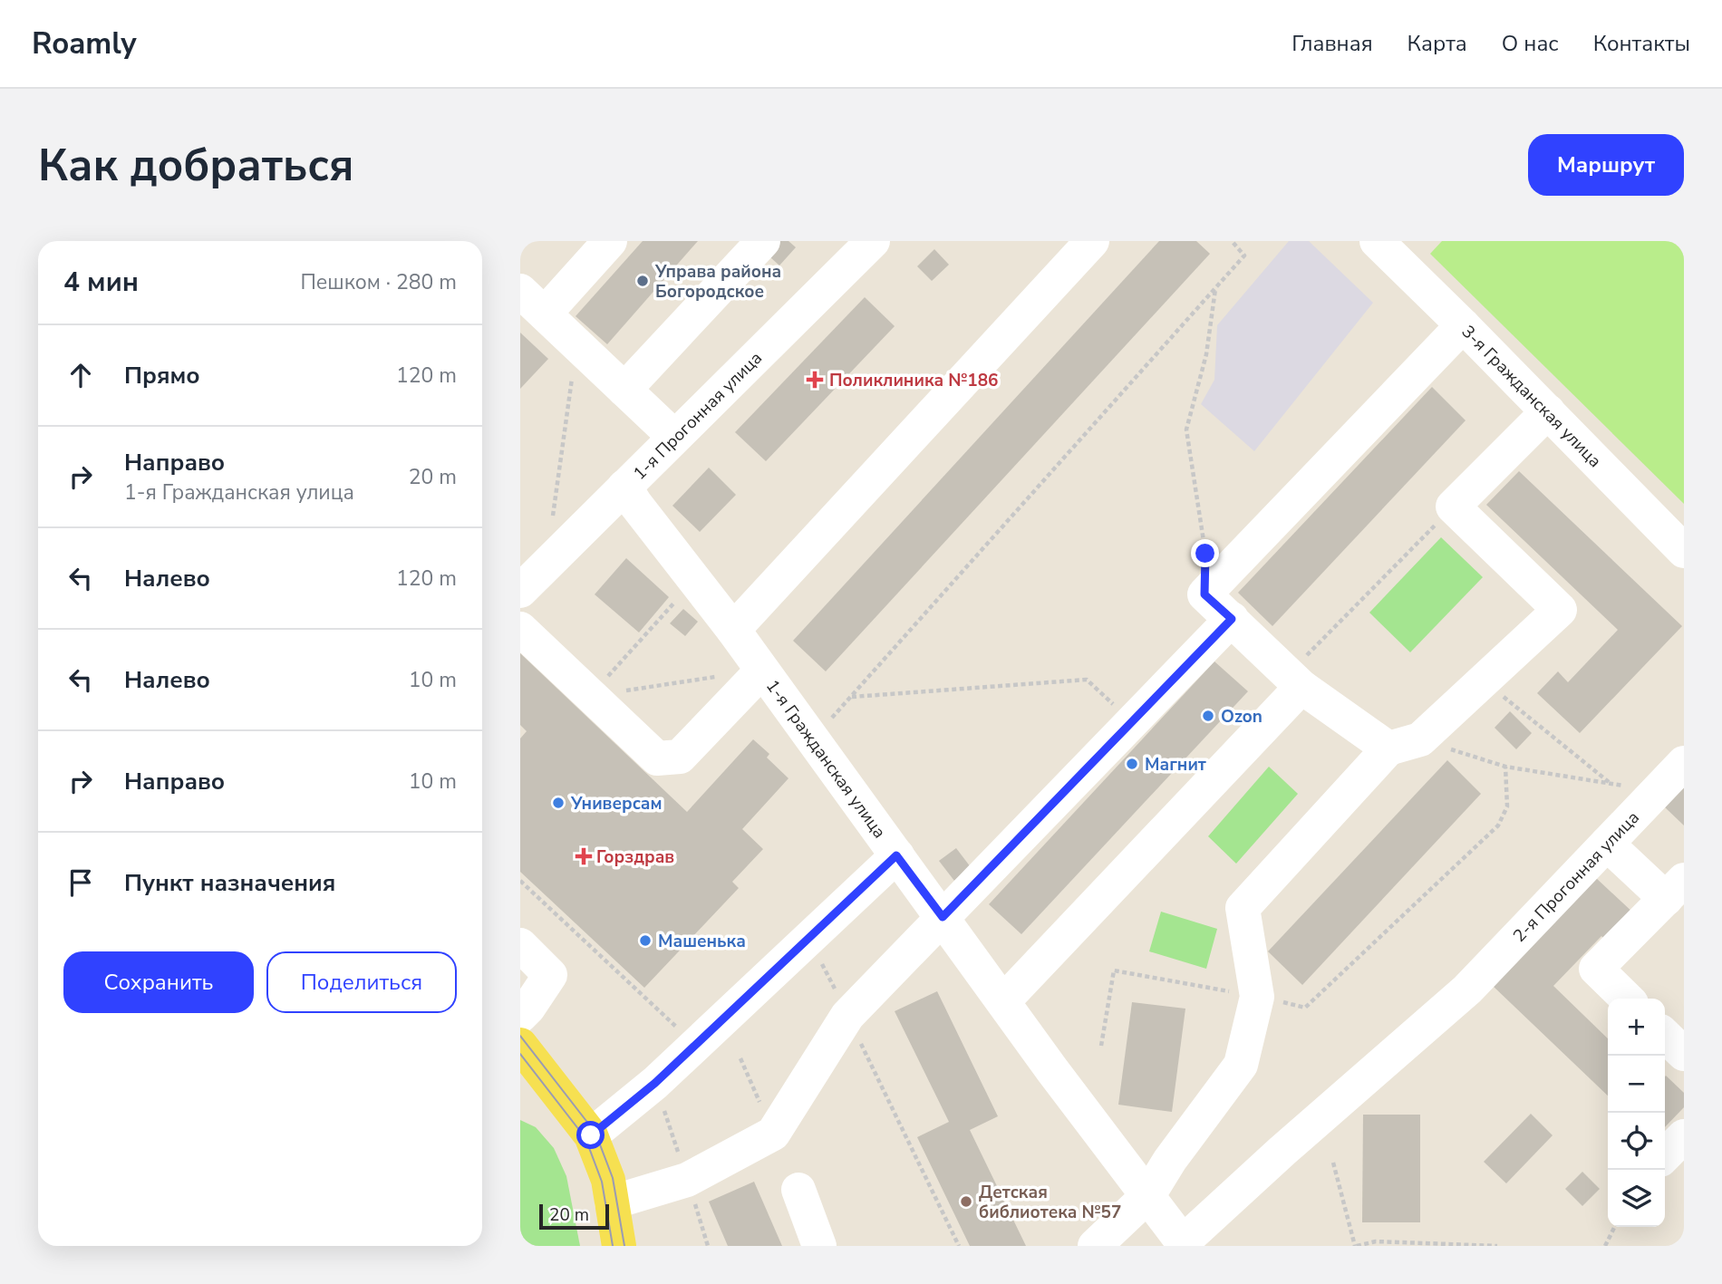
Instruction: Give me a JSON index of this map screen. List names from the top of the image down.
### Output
{
  "streets": {
    "street": [
      "3-я Гражданская улица",
      "1-я Прогонная улица",
      "1-я Гражданская улица",
      "2-я Прогонная улица"
    ]
  },
  "crossings": [
    ["1-я Прогонная улица", "1-я Гражданская улица"],
    ["1-я Гражданская улица", "2-я Прогонная улица"]
  ],
  "places": {
    "other": [
      "Управа района Богородское",
      "Ozon",
      "Магнит",
      "Универсам",
      "Машенька",
      "Детская библиотека №57"
    ],
    "health": ["Поликлиника №186", "Горздрав"]
  },
  "scale_bar": "20 m",
  "page": {
    "header": "Roamly",
    "nav": [
      "Главная",
      "Карта",
      "О нас",
      "Контакты"
    ],
    "buttons": [
      "Маршрут",
      ["Сохранить", "Поделиться"]
    ],
    "title": "Как добраться",
    "heading": ["4 мин", "Пешком · 280 m"],
    "list": [
      ["Прямо", "120 m"],
      ["Направо", "1-я Гражданская улица", "20 m"],
      ["Налево", "120 m"],
      ["Налево", "10 m"],
      ["Направо", "10 m"],
      "Пункт назначения"
    ],
    "map_buttons": ["+", "−"],
    "scale": "20 m"
  }
}
